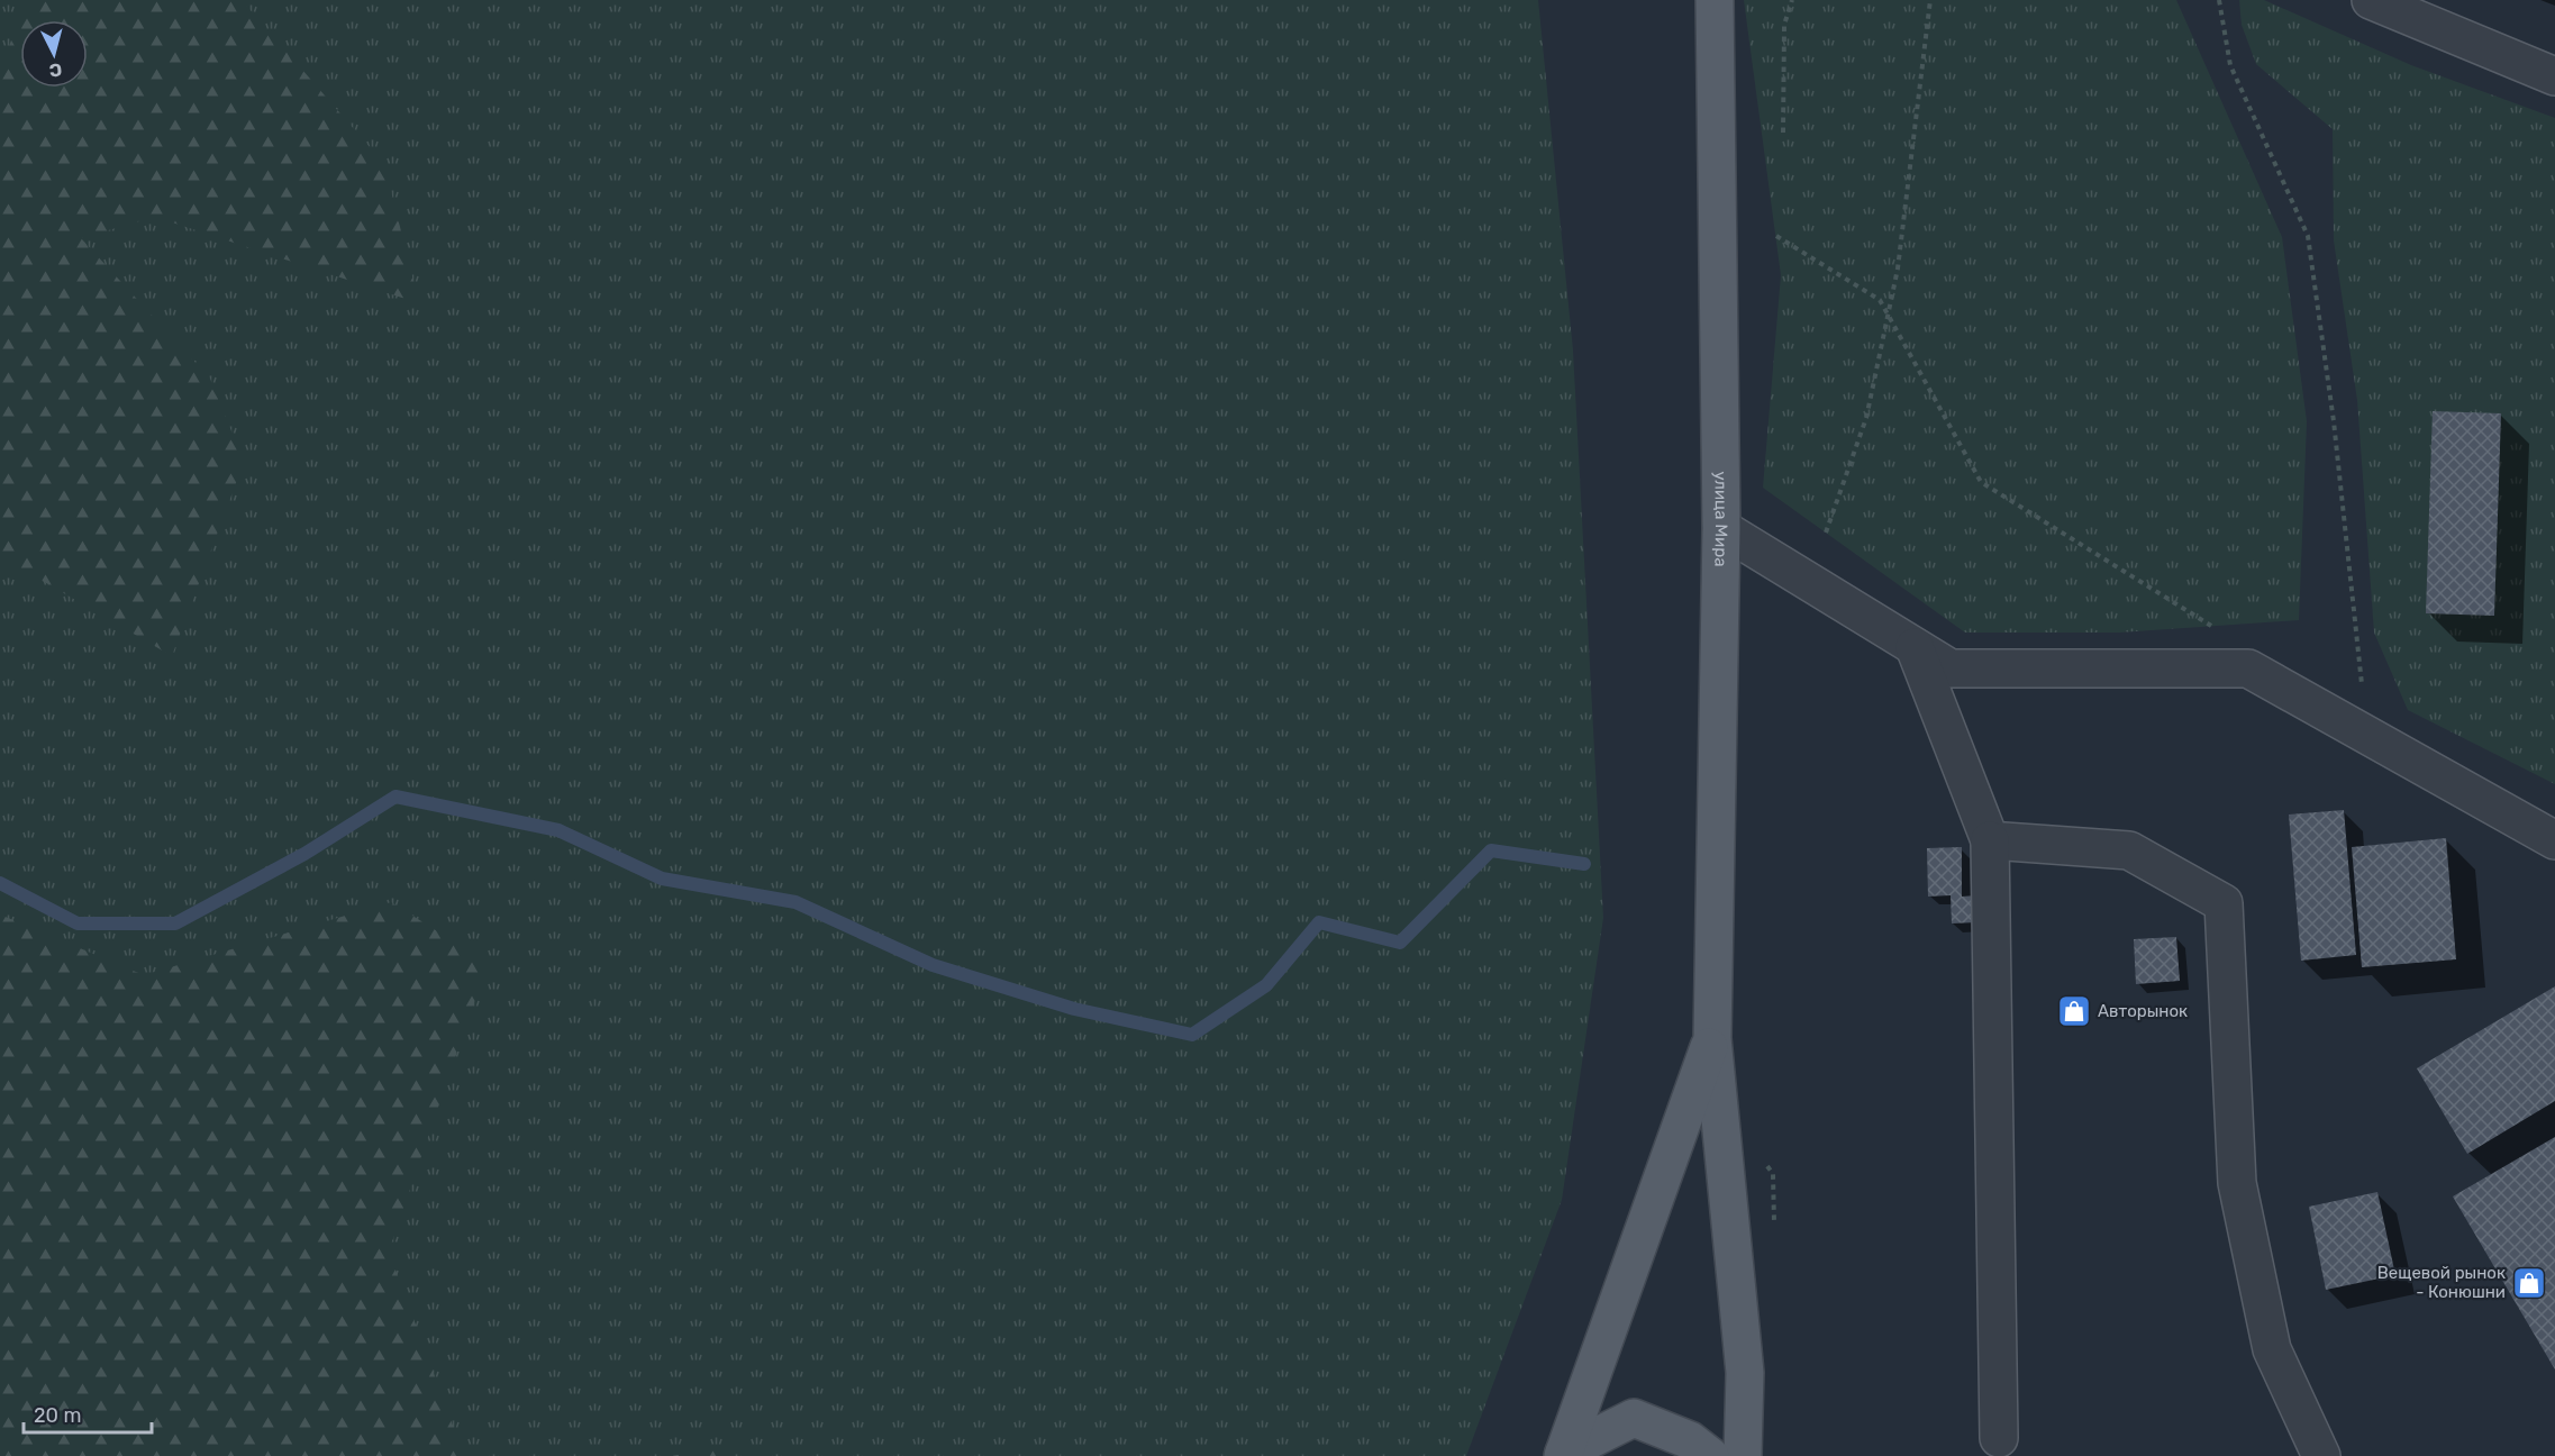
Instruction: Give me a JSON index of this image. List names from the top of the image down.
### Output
{
  "streets": {
    "main road": ["улица Мира"]
  },
  "places": {
    "shop": ["Авторынок", "Вещевой рынок - Конюшни"]
  },
  "scale_bar": "20 m",
  "north": "bottom"
}
